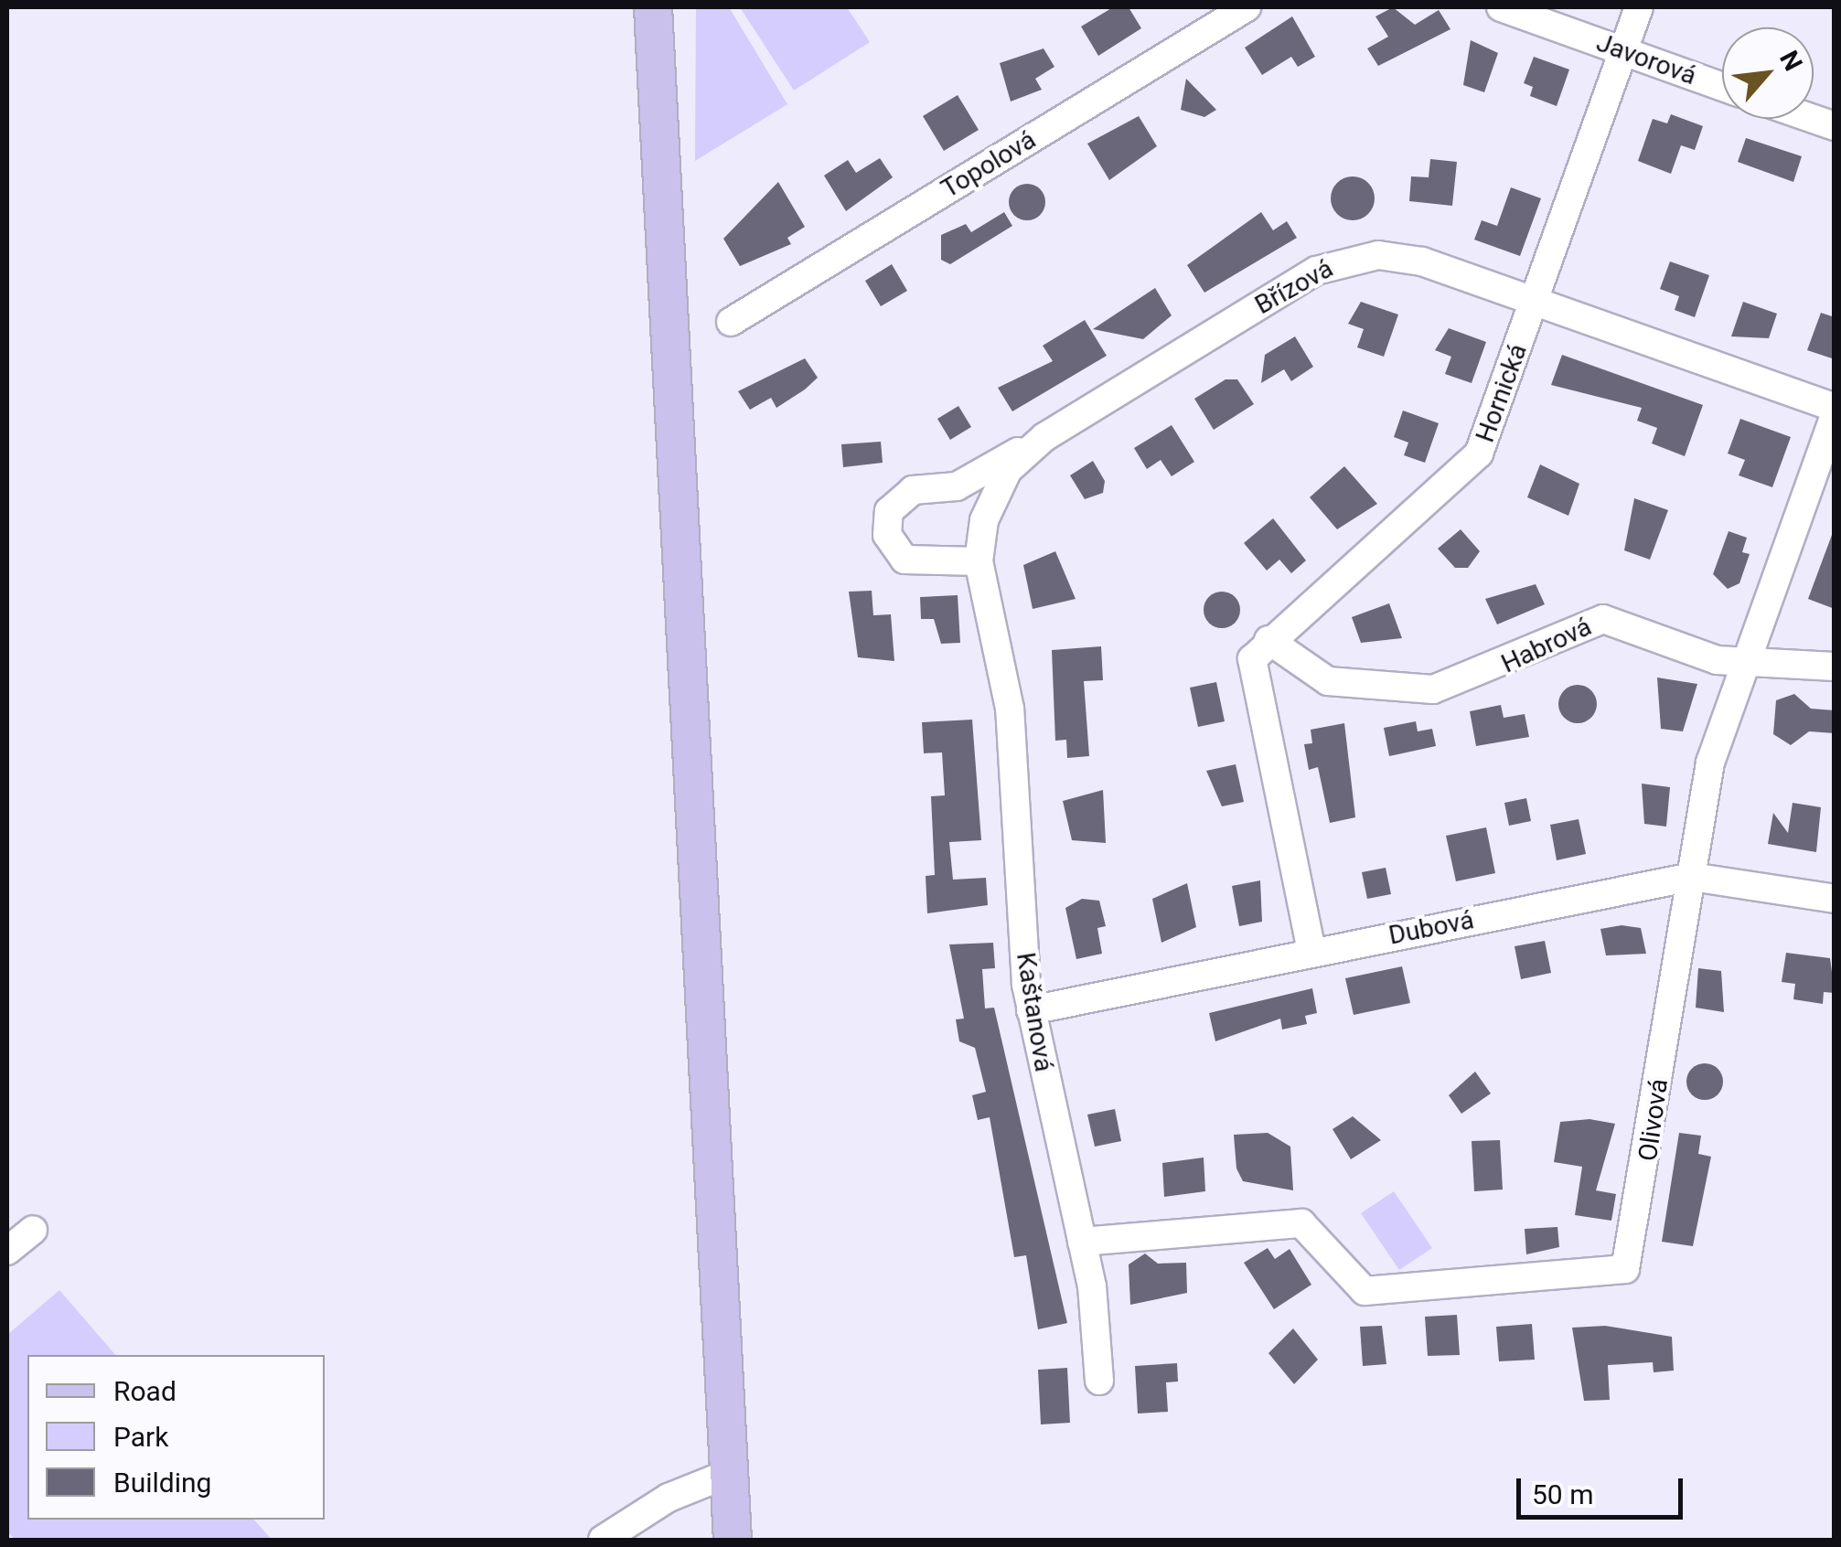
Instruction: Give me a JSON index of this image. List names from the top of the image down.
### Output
{
  "streets": {
    "street": [
      "Javorová",
      "Topolová",
      "Břízová",
      "Hornická",
      "Habrová",
      "Dubová",
      "Kaštanová",
      "Olivová"
    ]
  },
  "crossings": [
    ["Javorová", "Hornická"],
    ["Břízová", "Hornická"],
    ["Břízová", "Kaštanová"],
    ["Břízová", "Olivová"],
    ["Hornická", "Habrová"],
    ["Hornická", "Dubová"],
    ["Habrová", "Olivová"],
    ["Dubová", "Kaštanová"],
    ["Dubová", "Olivová"],
    ["Kaštanová", "Olivová"]
  ],
  "legend": ["Road", "Park", "Building"],
  "scale_bar": "50 m",
  "north": "top right"
}
